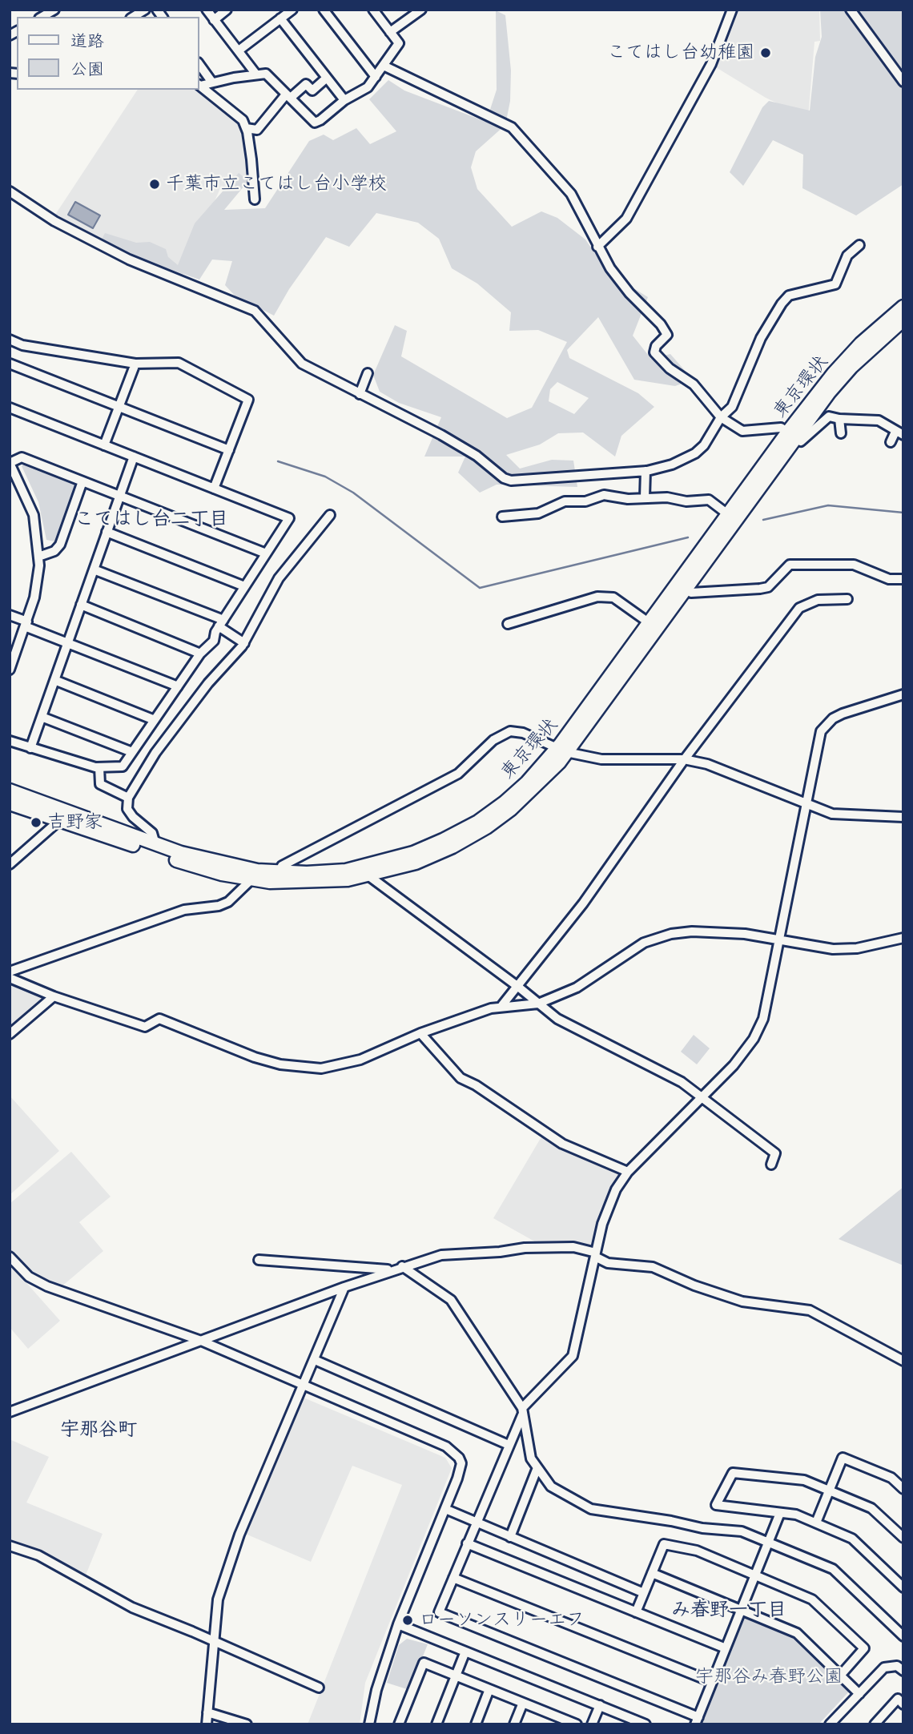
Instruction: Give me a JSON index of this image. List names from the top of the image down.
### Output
{
  "streets": {
    "highway": ["東京環状"]
  },
  "districts": ["こてはし台二丁目", "宇那谷町", "み春野一丁目"],
  "parks": ["宇那谷み春野公園"],
  "places": [
    "こてはし台幼稚園",
    "千葉市立こてはし台小学校",
    "吉野家",
    "ローソンスリーエフ"
  ],
  "legend": ["道路", "公園"]
}
